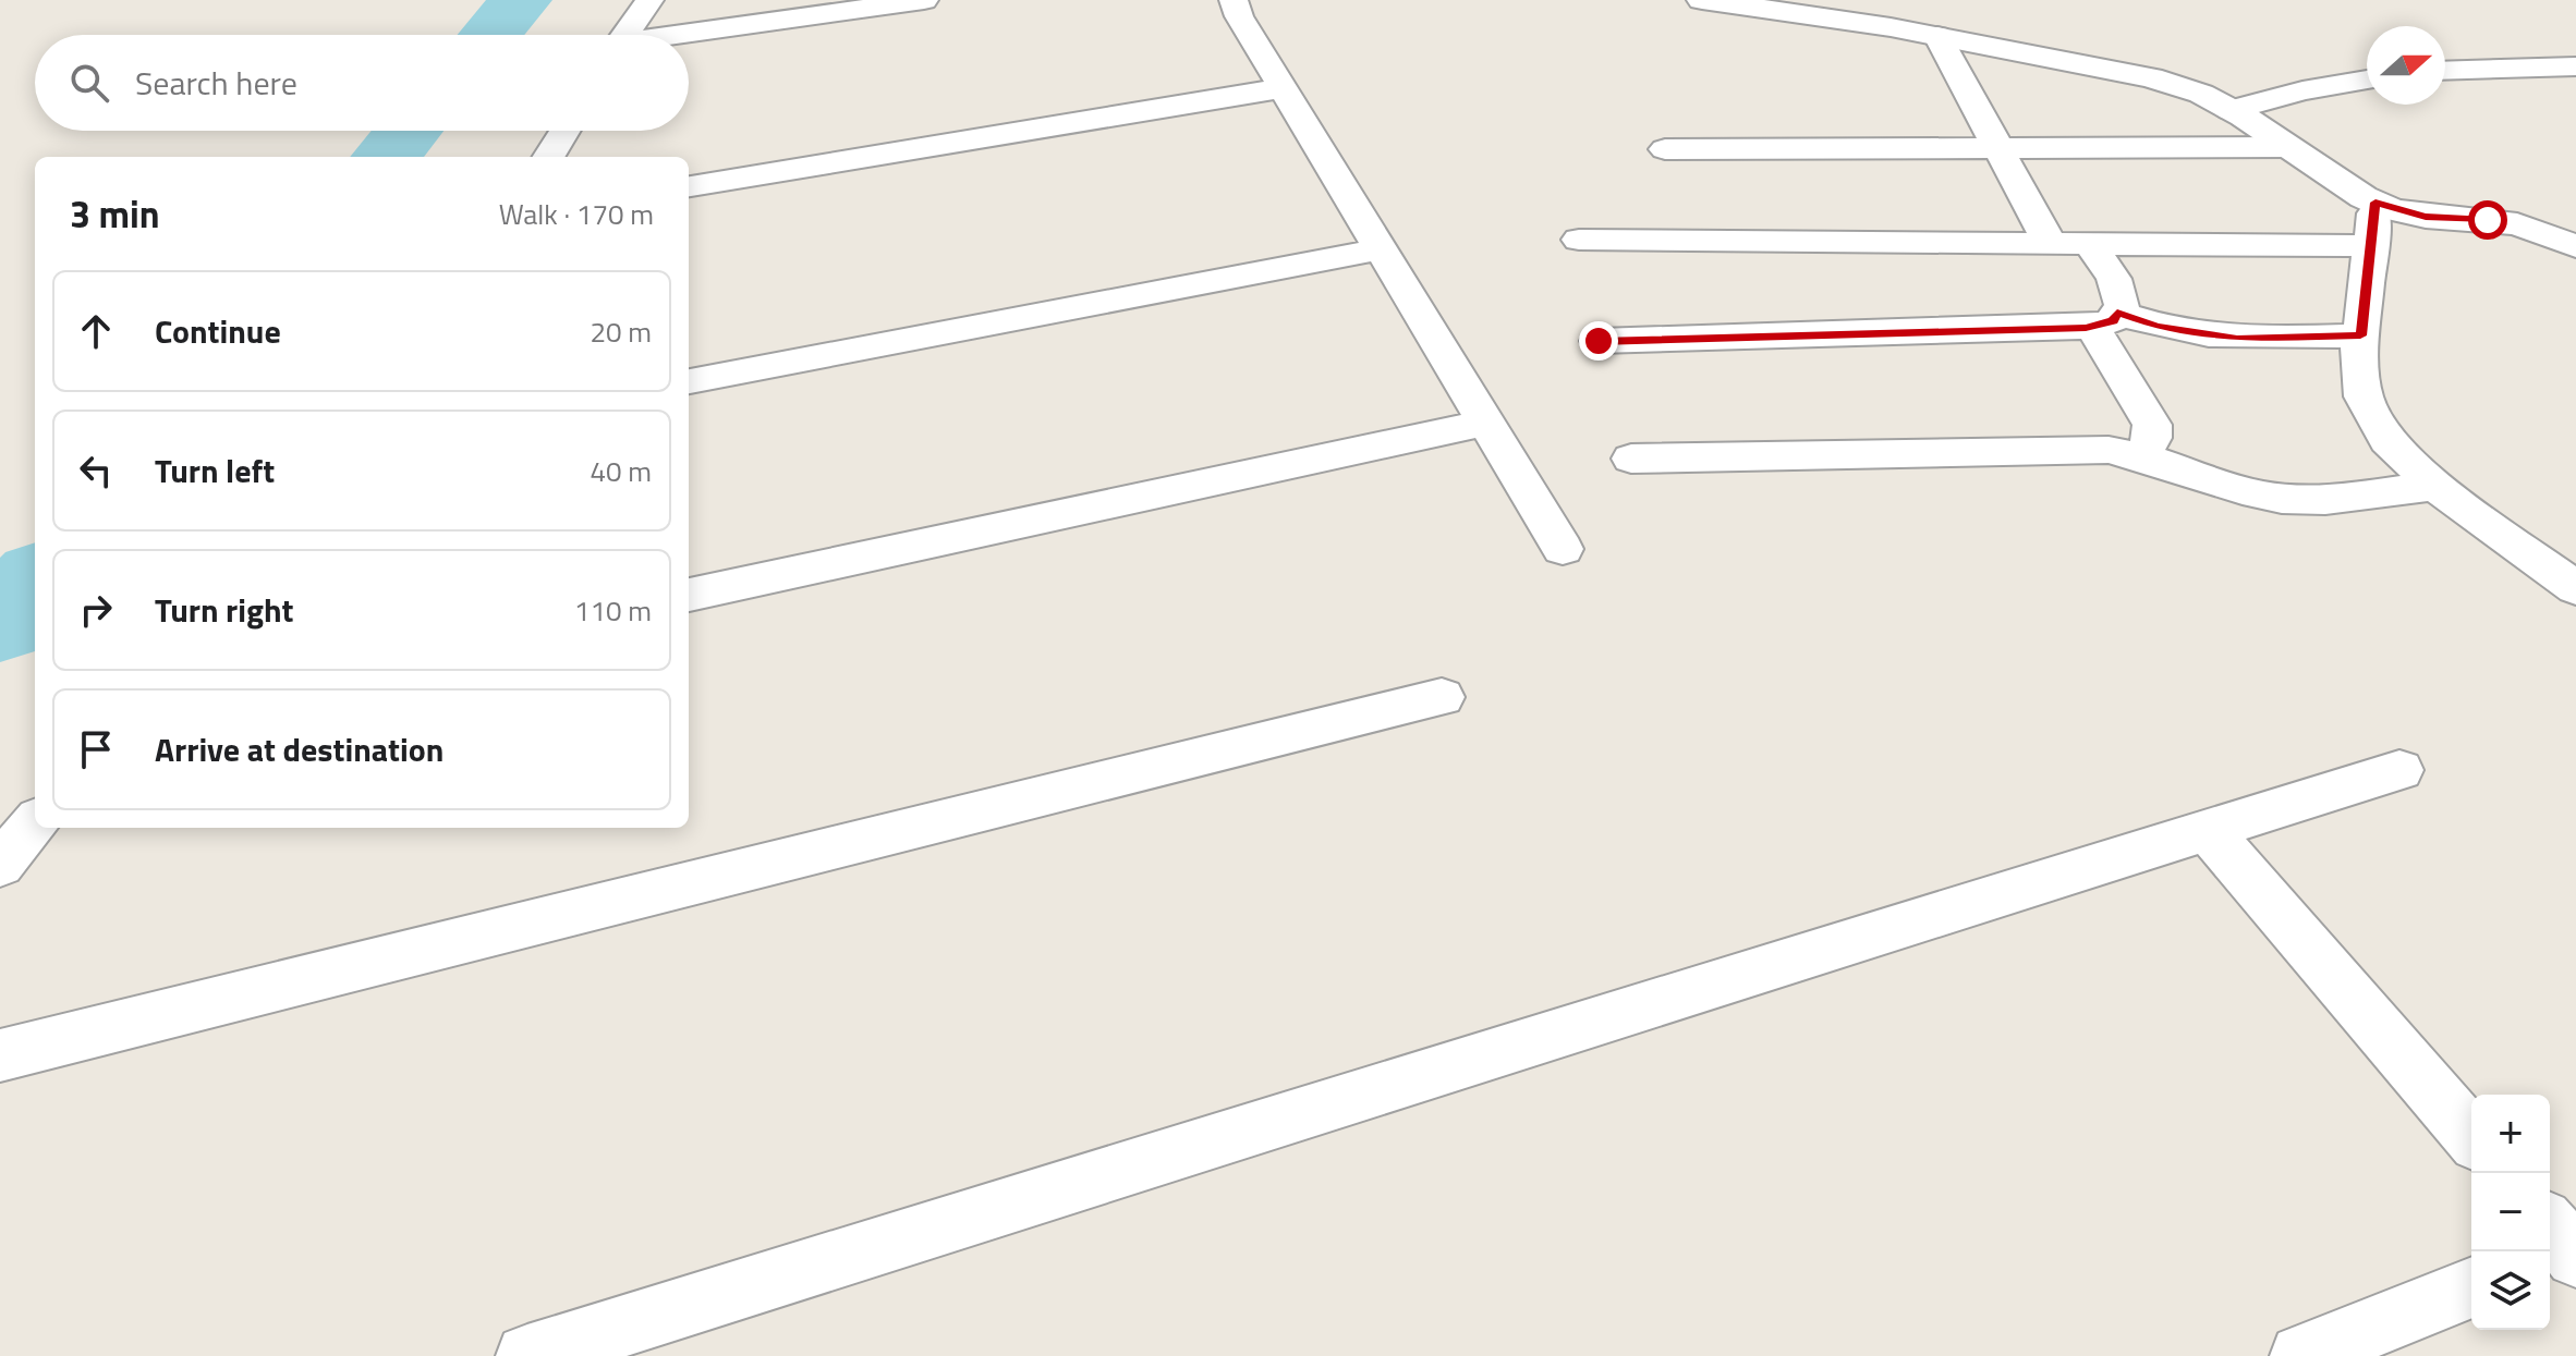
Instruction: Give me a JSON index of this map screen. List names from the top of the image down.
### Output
{
  "north": "right",
  "page": {
    "search": "Search here",
    "heading": ["3 min", "Walk · 170 m"],
    "list": [
      ["Continue", "20 m"],
      ["Turn left", "40 m"],
      ["Turn right", "110 m"],
      "Arrive at destination"
    ],
    "map_buttons": ["+", "−"]
  }
}
